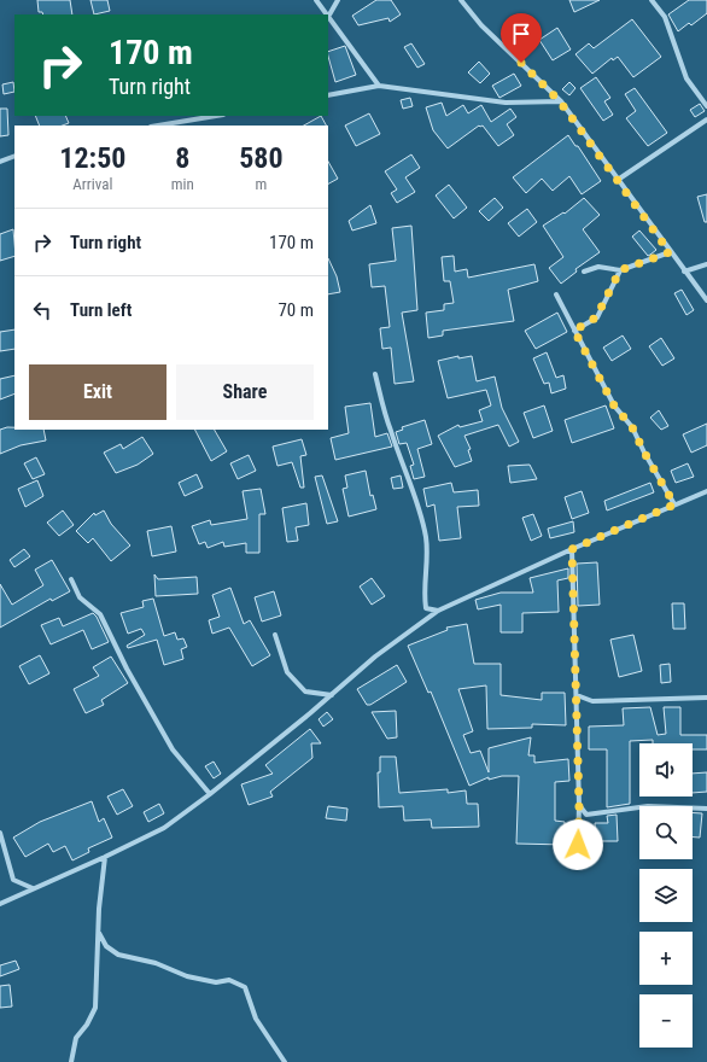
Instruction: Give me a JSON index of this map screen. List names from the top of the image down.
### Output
{
  "page": {
    "turn": ["170 m", "Turn right"],
    "eta": [
      "12:50",
      "Arrival",
      "8",
      "min",
      "580",
      "m"
    ],
    "list": [
      {
        "name": "Turn right",
        "value": "170 m"
      },
      {
        "name": "Turn left",
        "value": "70 m"
      }
    ],
    "buttons": ["Exit", "Share"],
    "map_buttons": ["+", "−"]
  }
}
